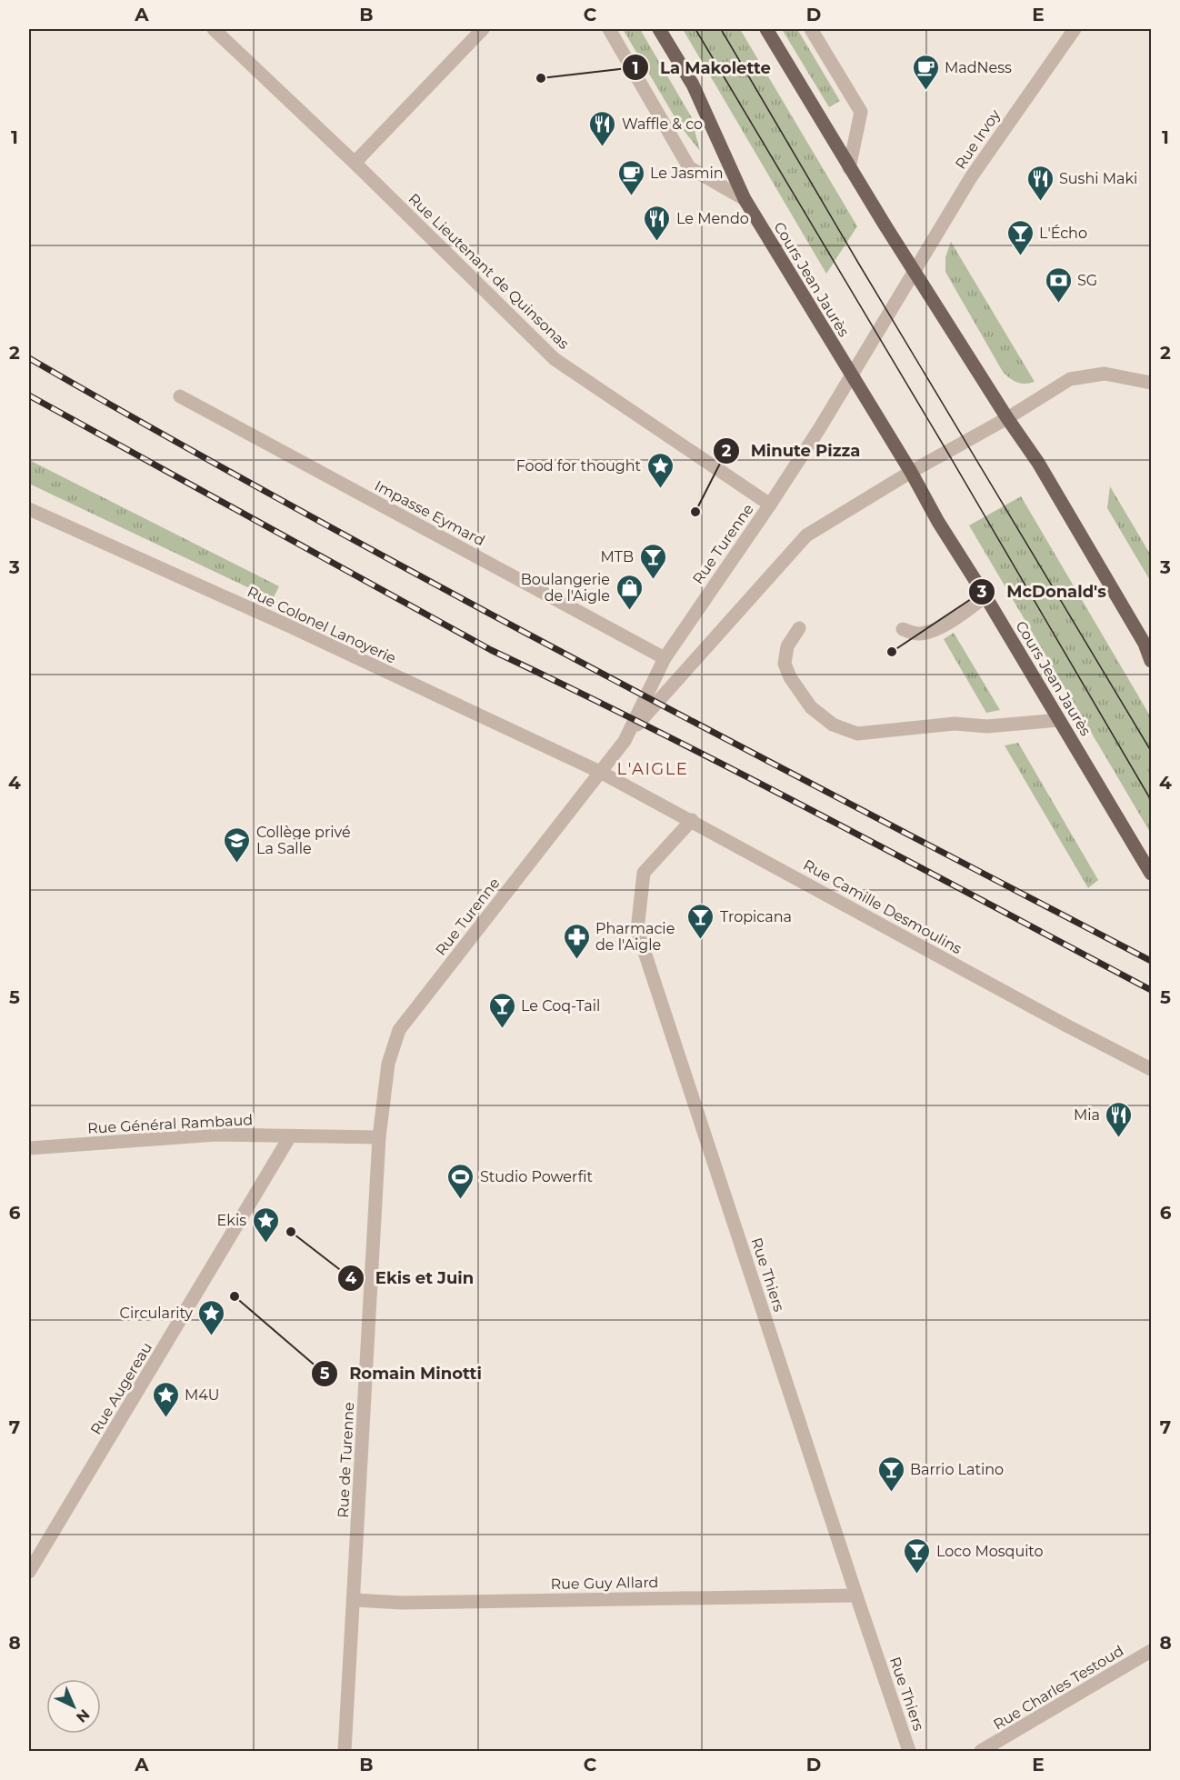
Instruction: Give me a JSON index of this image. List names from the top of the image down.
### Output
{
  "streets": {
    "main road": ["Cours Jean Jaurès"],
    "street": [
      "Rue Irvoy",
      "Rue Lieutenant de Quinsonas",
      "Impasse Eymard",
      "Rue Turenne",
      "Rue Colonel Lanoyerie",
      "Rue Camille Desmoulins",
      "Rue Général Rambaud",
      "Rue Thiers",
      "Rue Augereau",
      "Rue de Turenne",
      "Rue Guy Allard",
      "Rue Charles Testoud"
    ]
  },
  "crossings": [
    ["Rue Lieutenant de Quinsonas", "Rue Turenne"],
    ["Cours Jean Jaurès", "Rue Turenne"],
    ["Impasse Eymard", "Rue Turenne"],
    ["Rue Turenne", "Rue Colonel Lanoyerie"],
    ["Rue Turenne", "Rue Camille Desmoulins"],
    ["Rue Turenne", "Rue Général Rambaud"],
    ["Rue Turenne", "Rue de Turenne"],
    ["Rue Colonel Lanoyerie", "Rue Camille Desmoulins"],
    ["Rue Camille Desmoulins", "Rue Thiers"],
    ["Rue Général Rambaud", "Rue Augereau"],
    ["Rue Général Rambaud", "Rue de Turenne"],
    ["Rue Thiers", "Rue Guy Allard"],
    ["Rue de Turenne", "Rue Guy Allard"]
  ],
  "districts": ["L'AIGLE"],
  "places": {
    "other": [
      "La Makolette",
      "Minute Pizza",
      "McDonald's",
      "Ekis et Juin",
      "Romain Minotti"
    ],
    "cafe": ["MadNess", "Le Jasmin"],
    "restaurant": [
      "Waffle & co",
      "Sushi Maki",
      "Le Mendo",
      "Mia"
    ],
    "bar": [
      "L'Écho",
      "MTB",
      "Tropicana",
      "Le Coq-Tail",
      "Barrio Latino",
      "Loco Mosquito"
    ],
    "bank": ["SG"],
    "place": [
      "Food for thought",
      "Ekis",
      "Circularity",
      "M4U"
    ],
    "shop": ["Boulangerie de l'Aigle"],
    "school or university": ["Collège privé La Salle"],
    "pharmacy": ["Pharmacie de l'Aigle"],
    "sports": ["Studio Powerfit"]
  },
  "north": "bottom right",
  "grid": {
    "columns": [
      "A",
      "B",
      "C",
      "D",
      "E"
    ],
    "rows": [
      "1",
      "2",
      "3",
      "4",
      "5",
      "6",
      "7",
      "8"
    ]
  }
}
